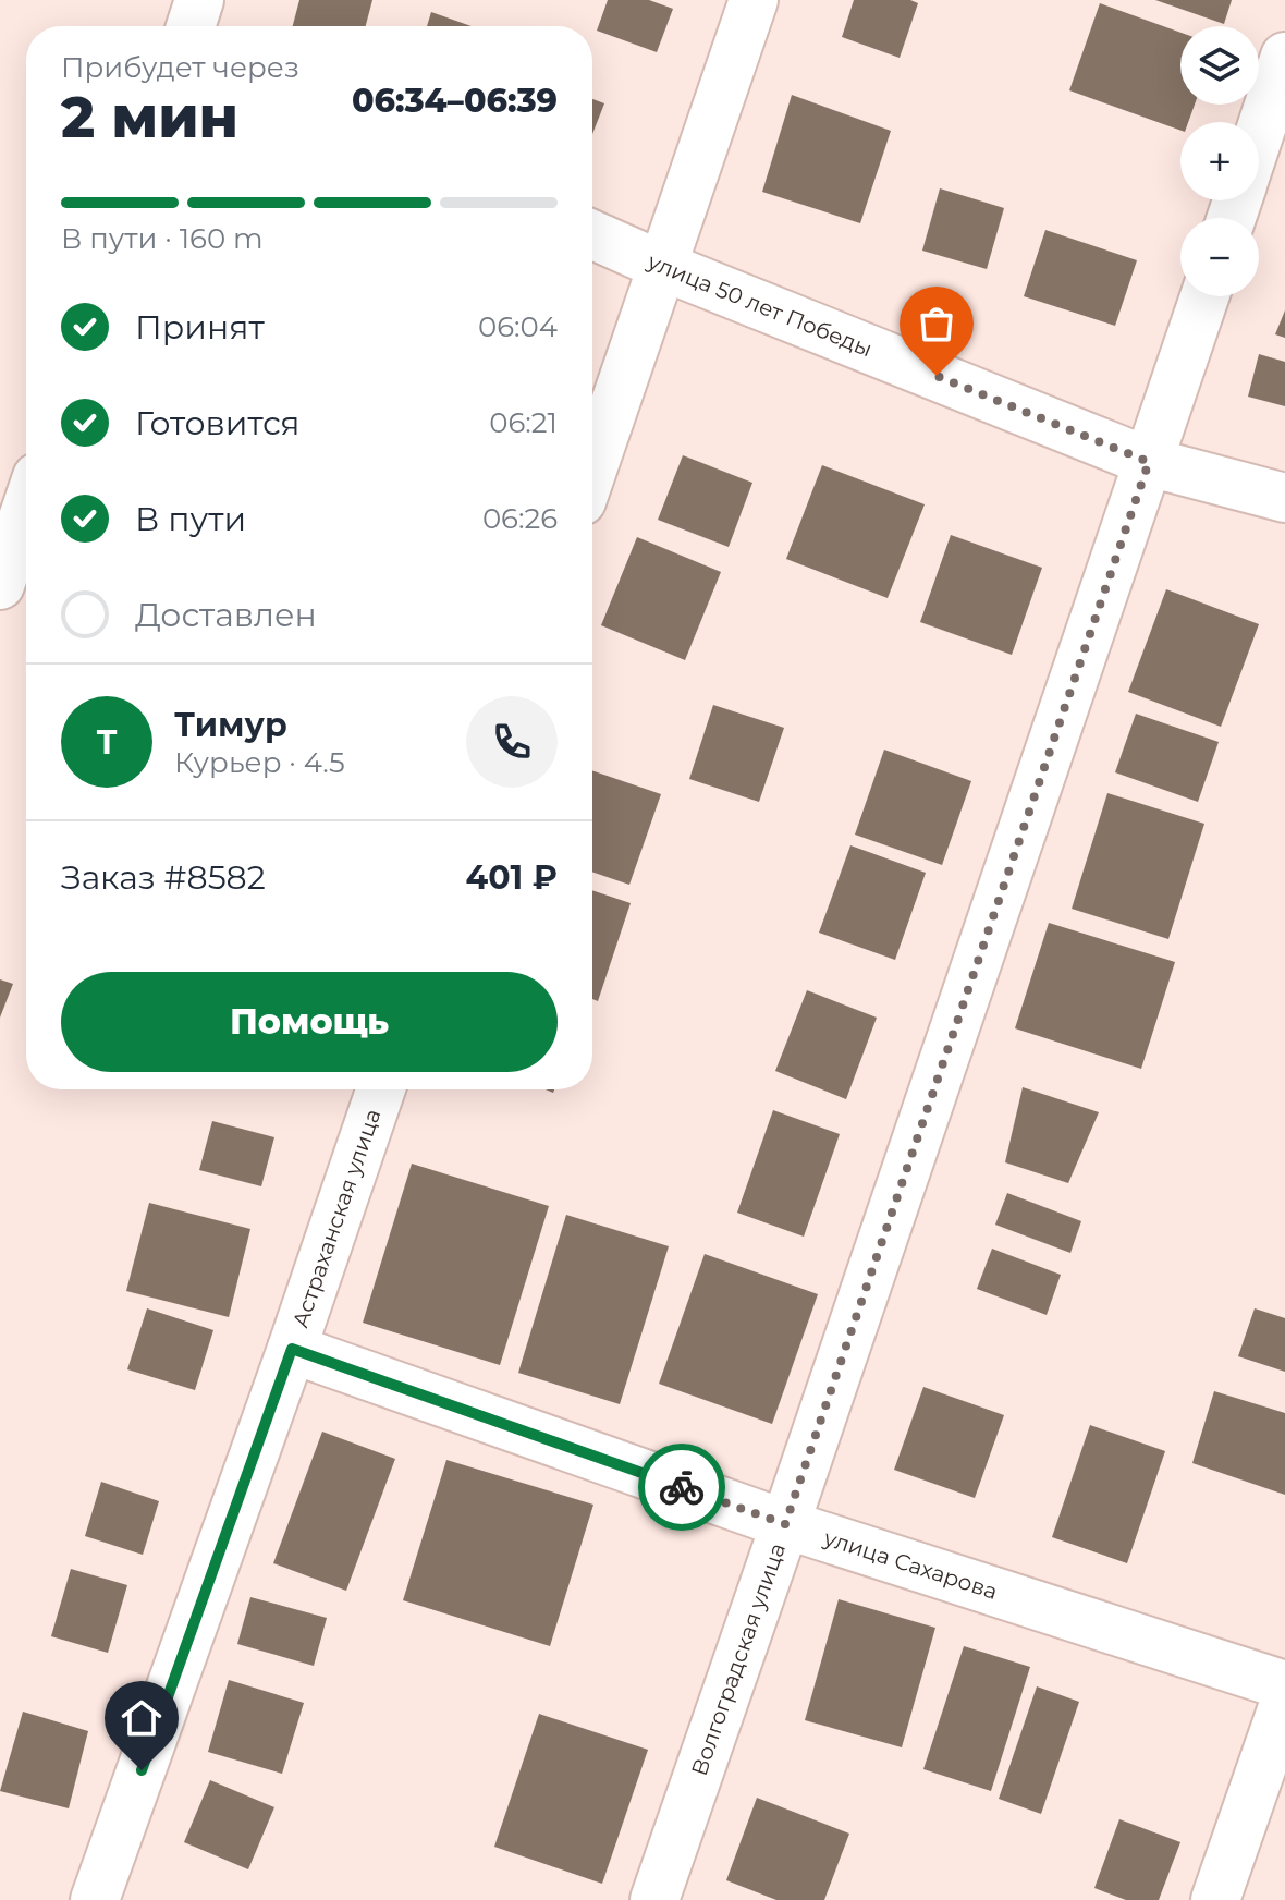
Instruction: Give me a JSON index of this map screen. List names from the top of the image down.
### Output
{
  "streets": {
    "street": [
      "улица 50 лет Победы",
      "Астраханская улица",
      "улица Сахарова",
      "Волгоградская улица"
    ]
  },
  "crossings": [
    ["улица 50 лет Победы", "Волгоградская улица"],
    ["Астраханская улица", "улица Сахарова"],
    ["улица Сахарова", "Волгоградская улица"]
  ],
  "page": {
    "map_buttons": ["+", "−"],
    "heading": ["2 мин", "Прибудет через", "06:34–06:39"],
    "panel": [
      "Тимур",
      "Курьер · 4.5",
      "Заказ #8582",
      "401 ₽"
    ],
    "bar": "В пути · 160 m",
    "list": [
      ["Принят", "06:04"],
      ["Готовится", "06:21"],
      ["В пути", "06:26"],
      "Доставлен"
    ],
    "round": "Т",
    "buttons": "Помощь"
  }
}
